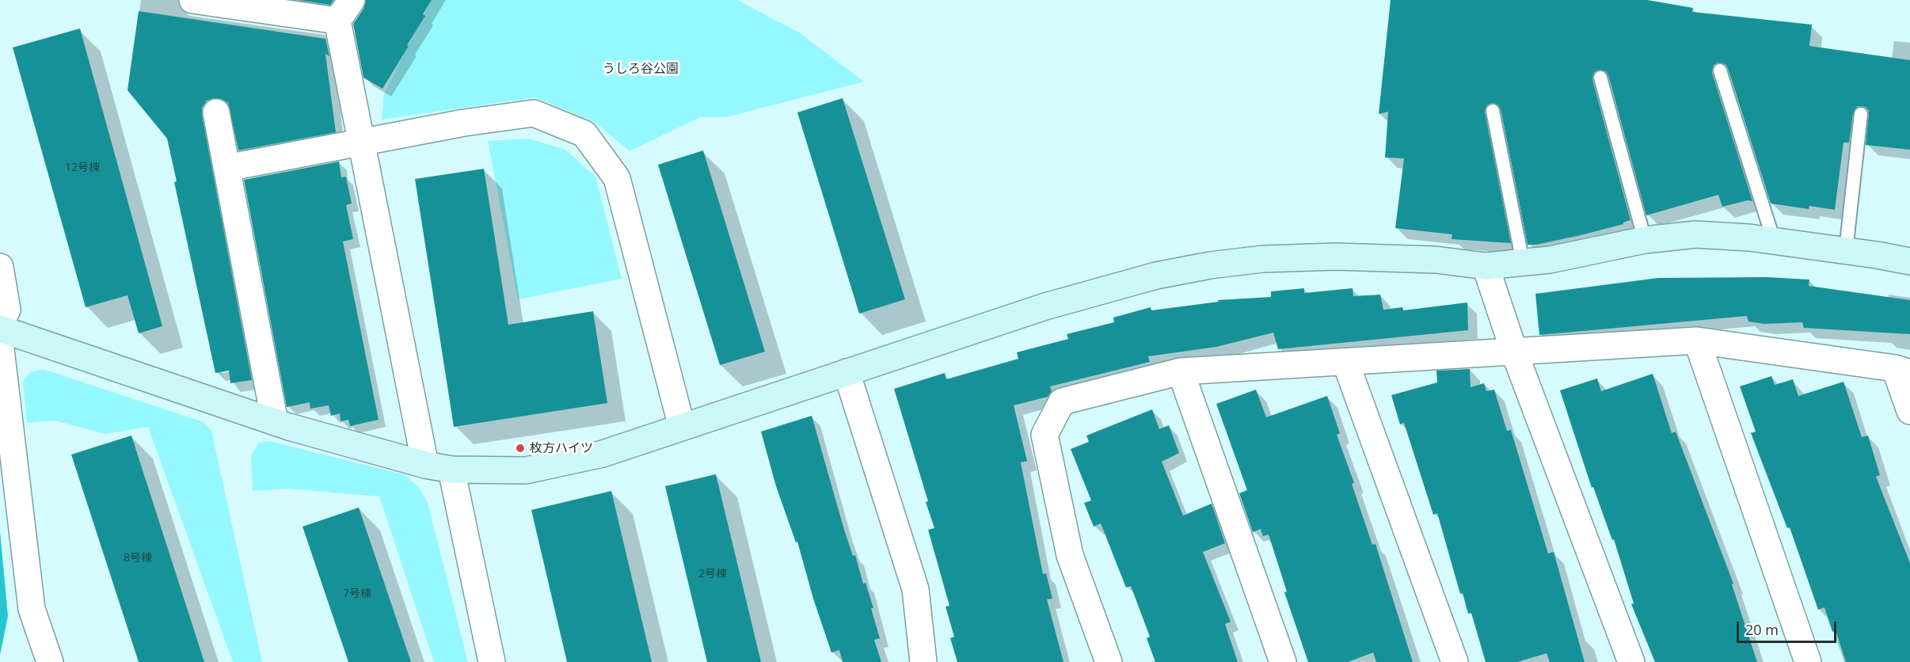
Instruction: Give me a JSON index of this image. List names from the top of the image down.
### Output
{
  "parks": ["うしろ谷公園"],
  "places": ["枚方ハイツ"],
  "house_numbers": [
    "12号棟",
    "8号棟",
    "2号棟",
    "7号棟"
  ],
  "scale_bar": "20 m"
}
